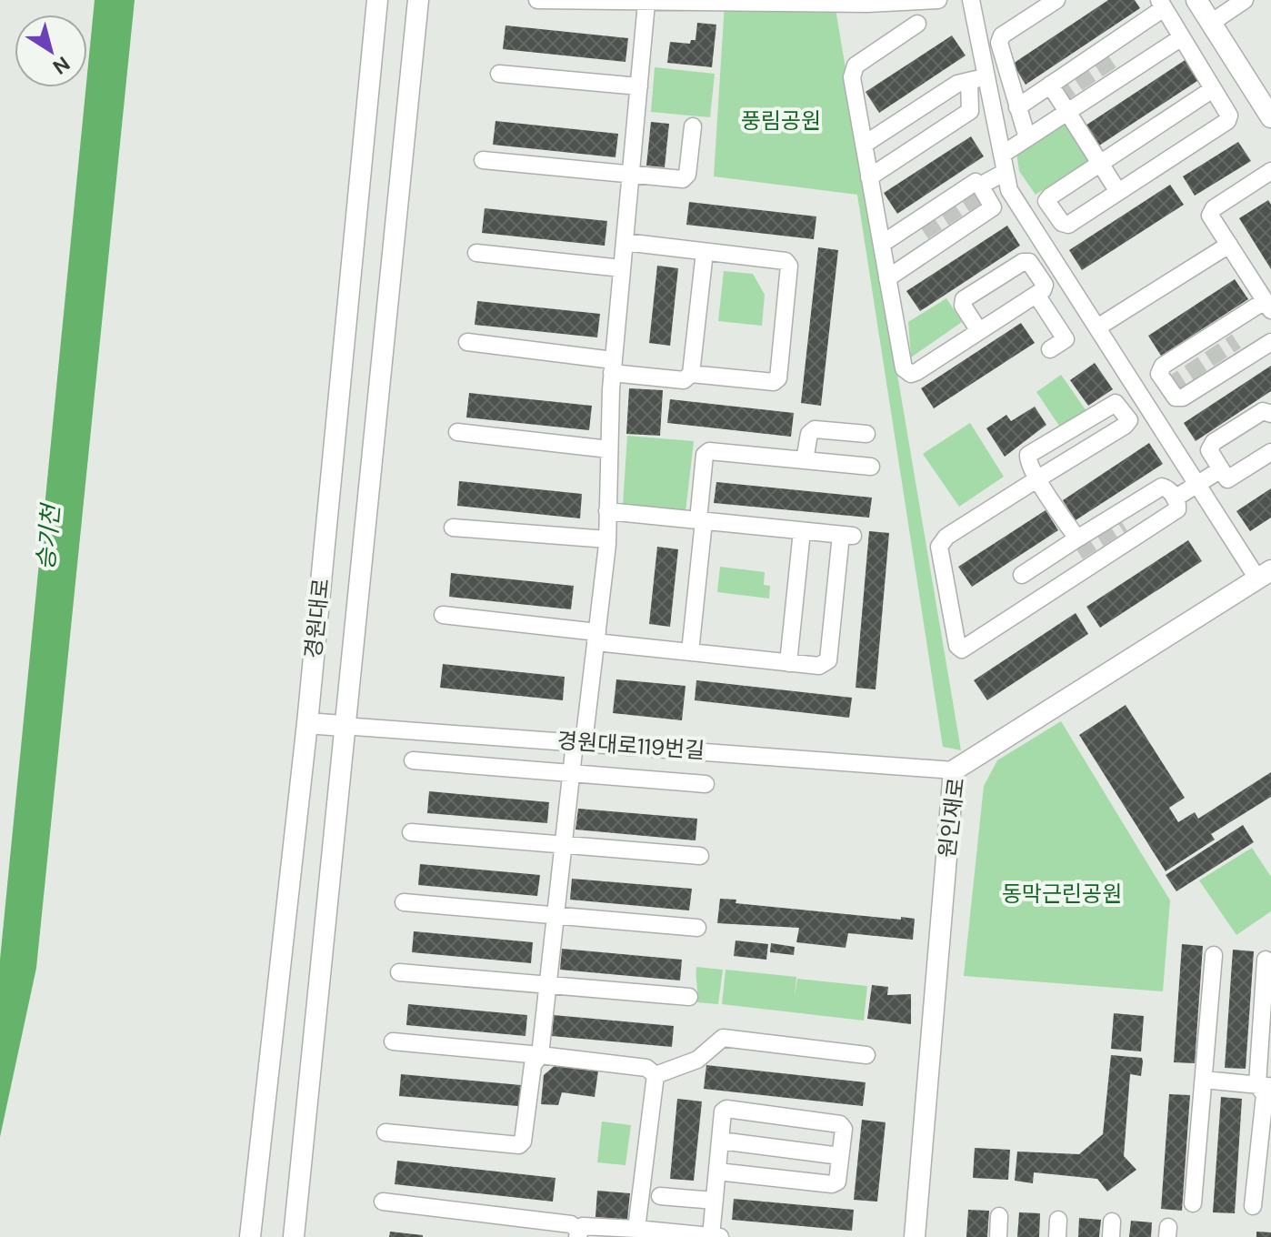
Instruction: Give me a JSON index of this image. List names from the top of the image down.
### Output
{
  "streets": {
    "main road": ["경원대로", "경원대로119번길", "원인재로"]
  },
  "crossings": [
    ["경원대로", "경원대로119번길"],
    ["경원대로119번길", "원인재로"]
  ],
  "water": ["승기천"],
  "parks": ["풍림공원", "동막근린공원"],
  "north": "bottom right"
}
